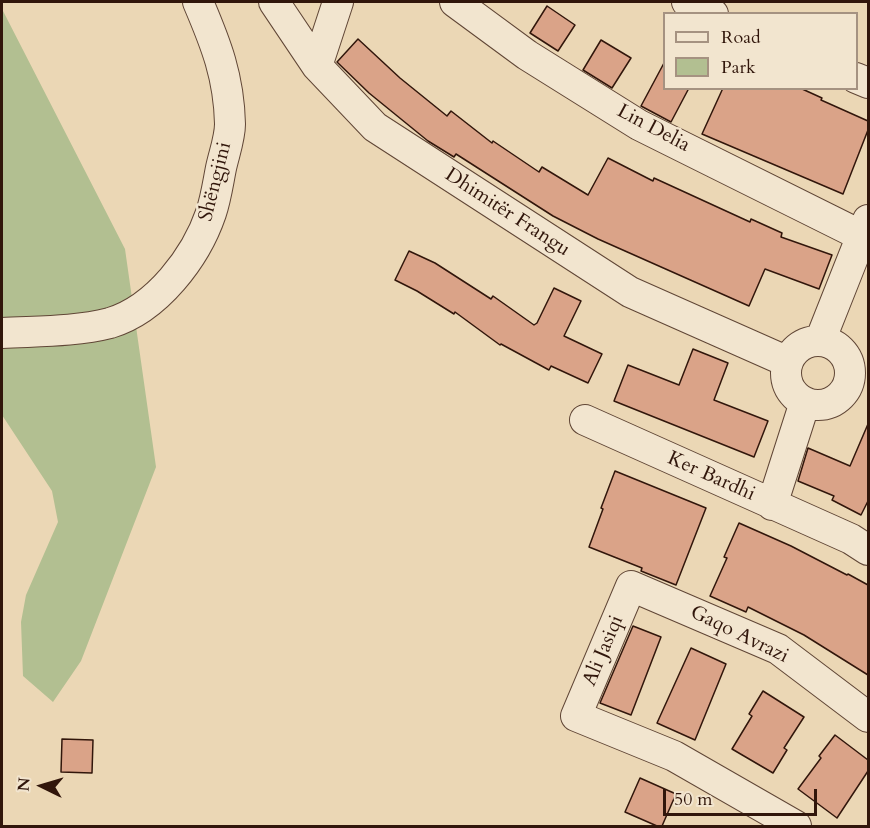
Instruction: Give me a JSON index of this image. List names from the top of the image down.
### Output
{
  "streets": {
    "street": [
      "Lin Delia",
      "Shëngjini",
      "Dhimitër Frangu",
      "Ker Bardhi",
      "Gaqo Avrazi",
      "Ali Jasiqi"
    ]
  },
  "crossings": [
    ["Dhimitër Frangu", "Ker Bardhi"],
    ["Gaqo Avrazi", "Ali Jasiqi"]
  ],
  "legend": ["Road", "Park"],
  "scale_bar": "50 m",
  "north": "left"
}
